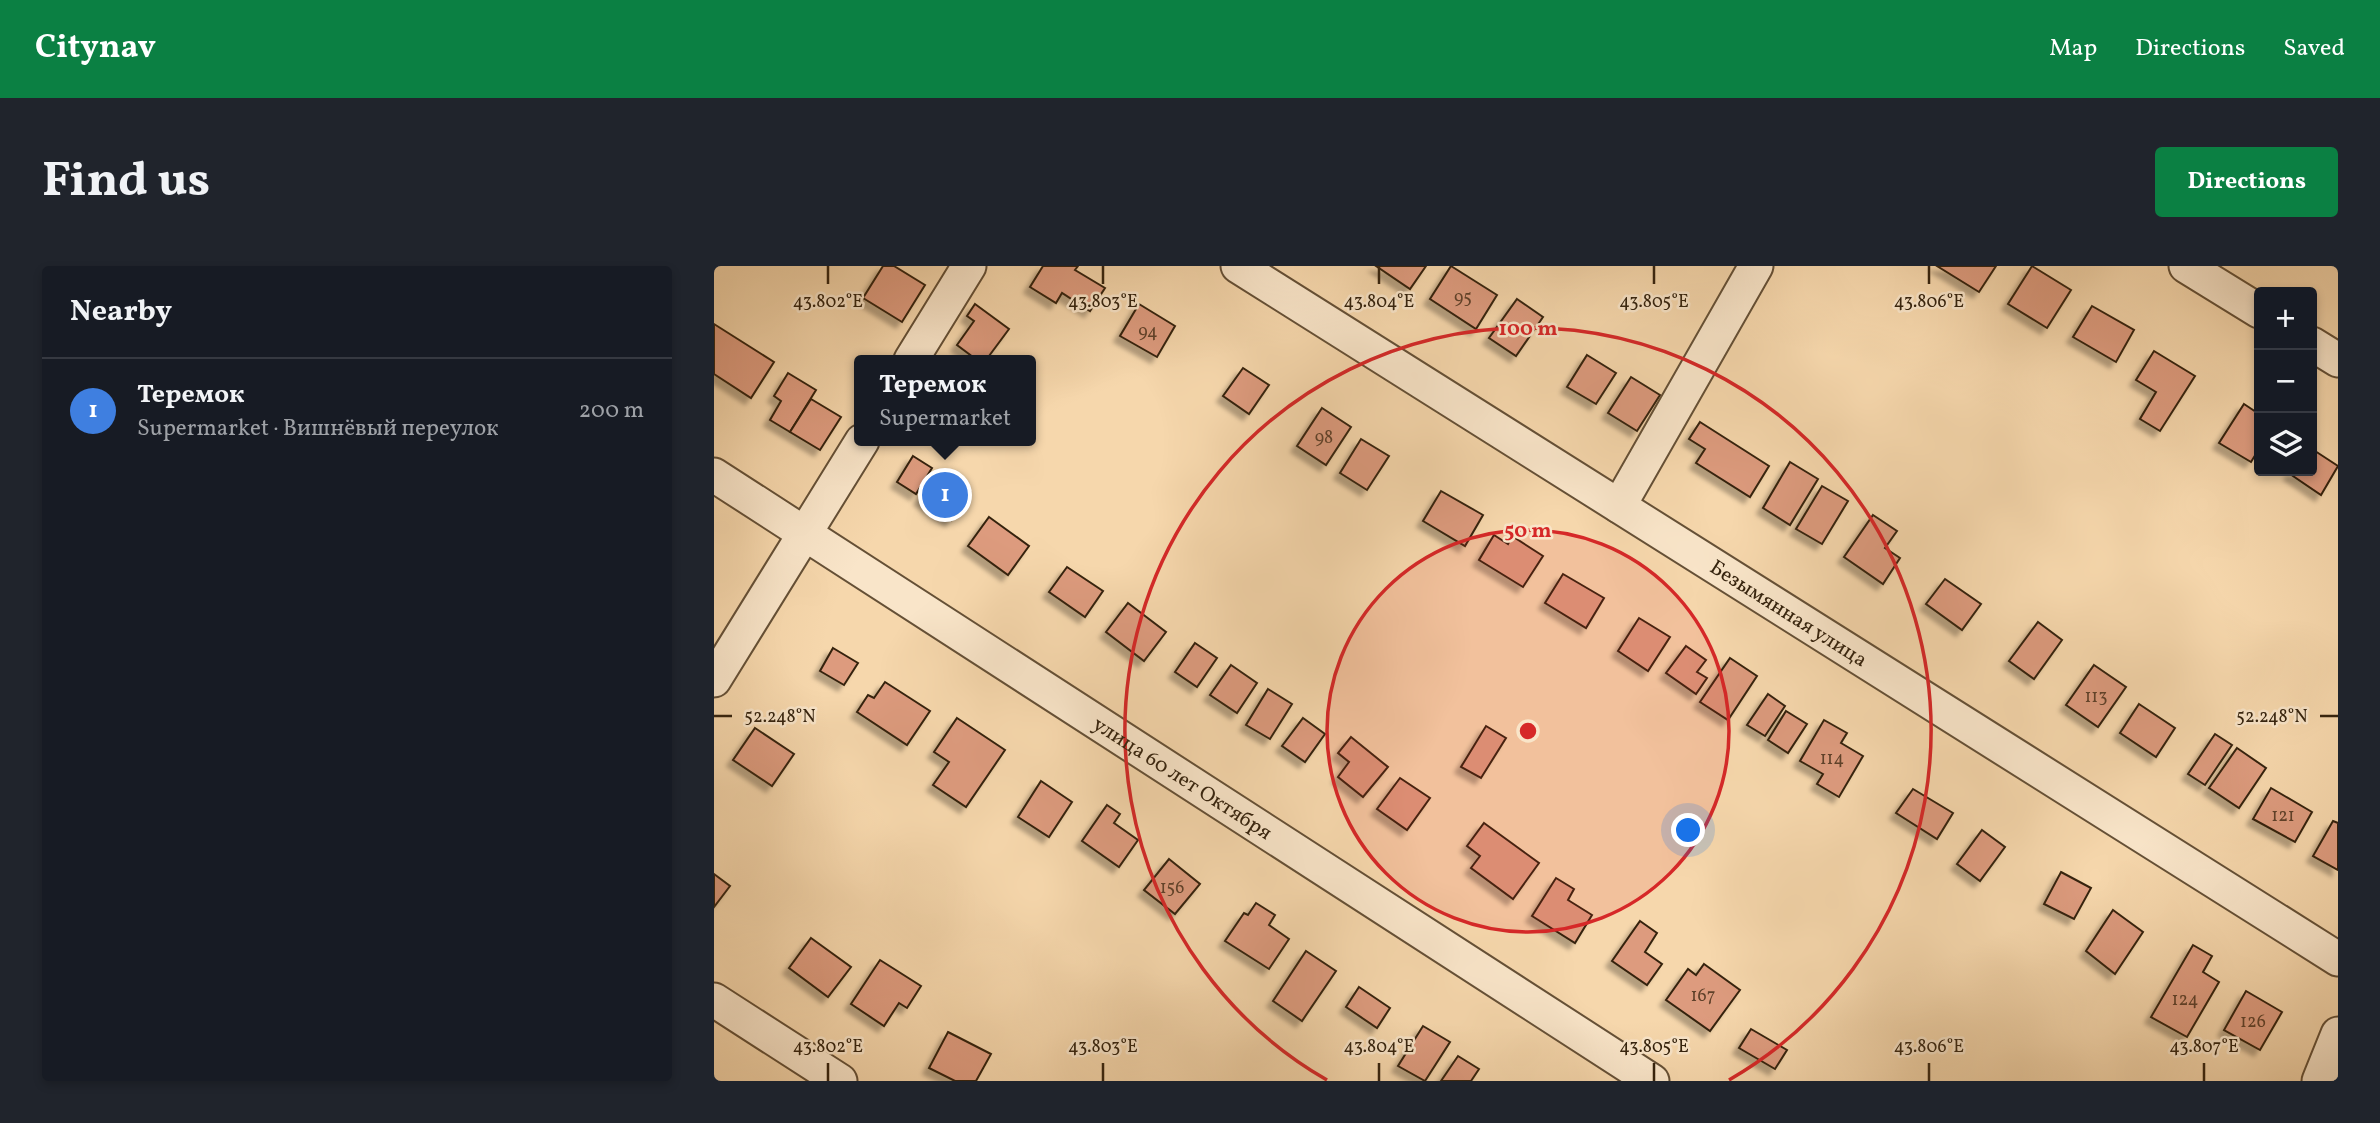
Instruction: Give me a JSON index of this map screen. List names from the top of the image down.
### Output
{
  "streets": {
    "street": ["Безымянная улица", "улица 60 лет Октября"]
  },
  "house_numbers": [
    "95",
    "94",
    "98",
    "113",
    "114",
    "121",
    "156",
    "167",
    "124",
    "126"
  ],
  "page": {
    "header": "Citynav",
    "nav": ["Map", "Directions", "Saved"],
    "buttons": "Directions",
    "title": "Find us",
    "heading": "Nearby",
    "map_buttons": ["+", "−"],
    "popup": ["Теремок", "Supermarket"],
    "list": [
      {
        "mark": "1",
        "name": "Теремок",
        "note": "Supermarket · Вишнёвый переулок",
        "value": "200 m"
      }
    ],
    "pins": "1"
  },
  "coordinates": [
    "43.802°E",
    "43.803°E",
    "43.804°E",
    "43.805°E",
    "43.806°E",
    "52.248°N",
    "43.807°E"
  ],
  "rings": ["100 m", "50 m"]
}
